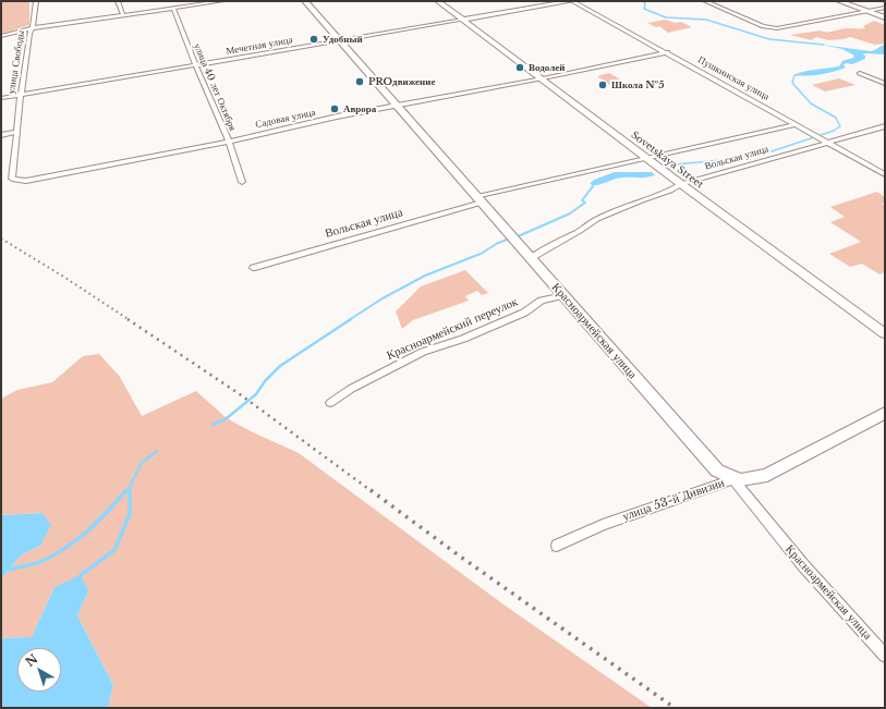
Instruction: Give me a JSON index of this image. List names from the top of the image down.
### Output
{
  "streets": {
    "street": [
      "Мечетная улица",
      "улица Свободы",
      "Пушкинская улица",
      "улица 40 лет Октября",
      "Садовая улица",
      "Вольская улица",
      "Sovetskaya Street",
      "Красноармейский переулок",
      "Красноармейская улица",
      "улица 53-й Дивизии"
    ]
  },
  "crossings": [
    ["Мечетная улица", "улица Свободы"],
    ["Мечетная улица", "Пушкинская улица"],
    ["Мечетная улица", "улица 40 лет Октября"],
    ["Мечетная улица", "Sovetskaya Street"],
    ["Мечетная улица", "Красноармейская улица"],
    ["улица Свободы", "Садовая улица"],
    ["Пушкинская улица", "Садовая улица"],
    ["Пушкинская улица", "Вольская улица"],
    ["улица 40 лет Октября", "Садовая улица"],
    ["Садовая улица", "Sovetskaya Street"],
    ["Садовая улица", "Красноармейская улица"],
    ["Вольская улица", "Sovetskaya Street"],
    ["Вольская улица", "Красноармейская улица"],
    ["Красноармейский переулок", "Красноармейская улица"],
    ["Красноармейская улица", "улица 53-й Дивизии"]
  ],
  "places": [
    "Удобный",
    "Водолей",
    "PROдвижение",
    "Школа №5",
    "Аврора"
  ],
  "north": "top left"
}
